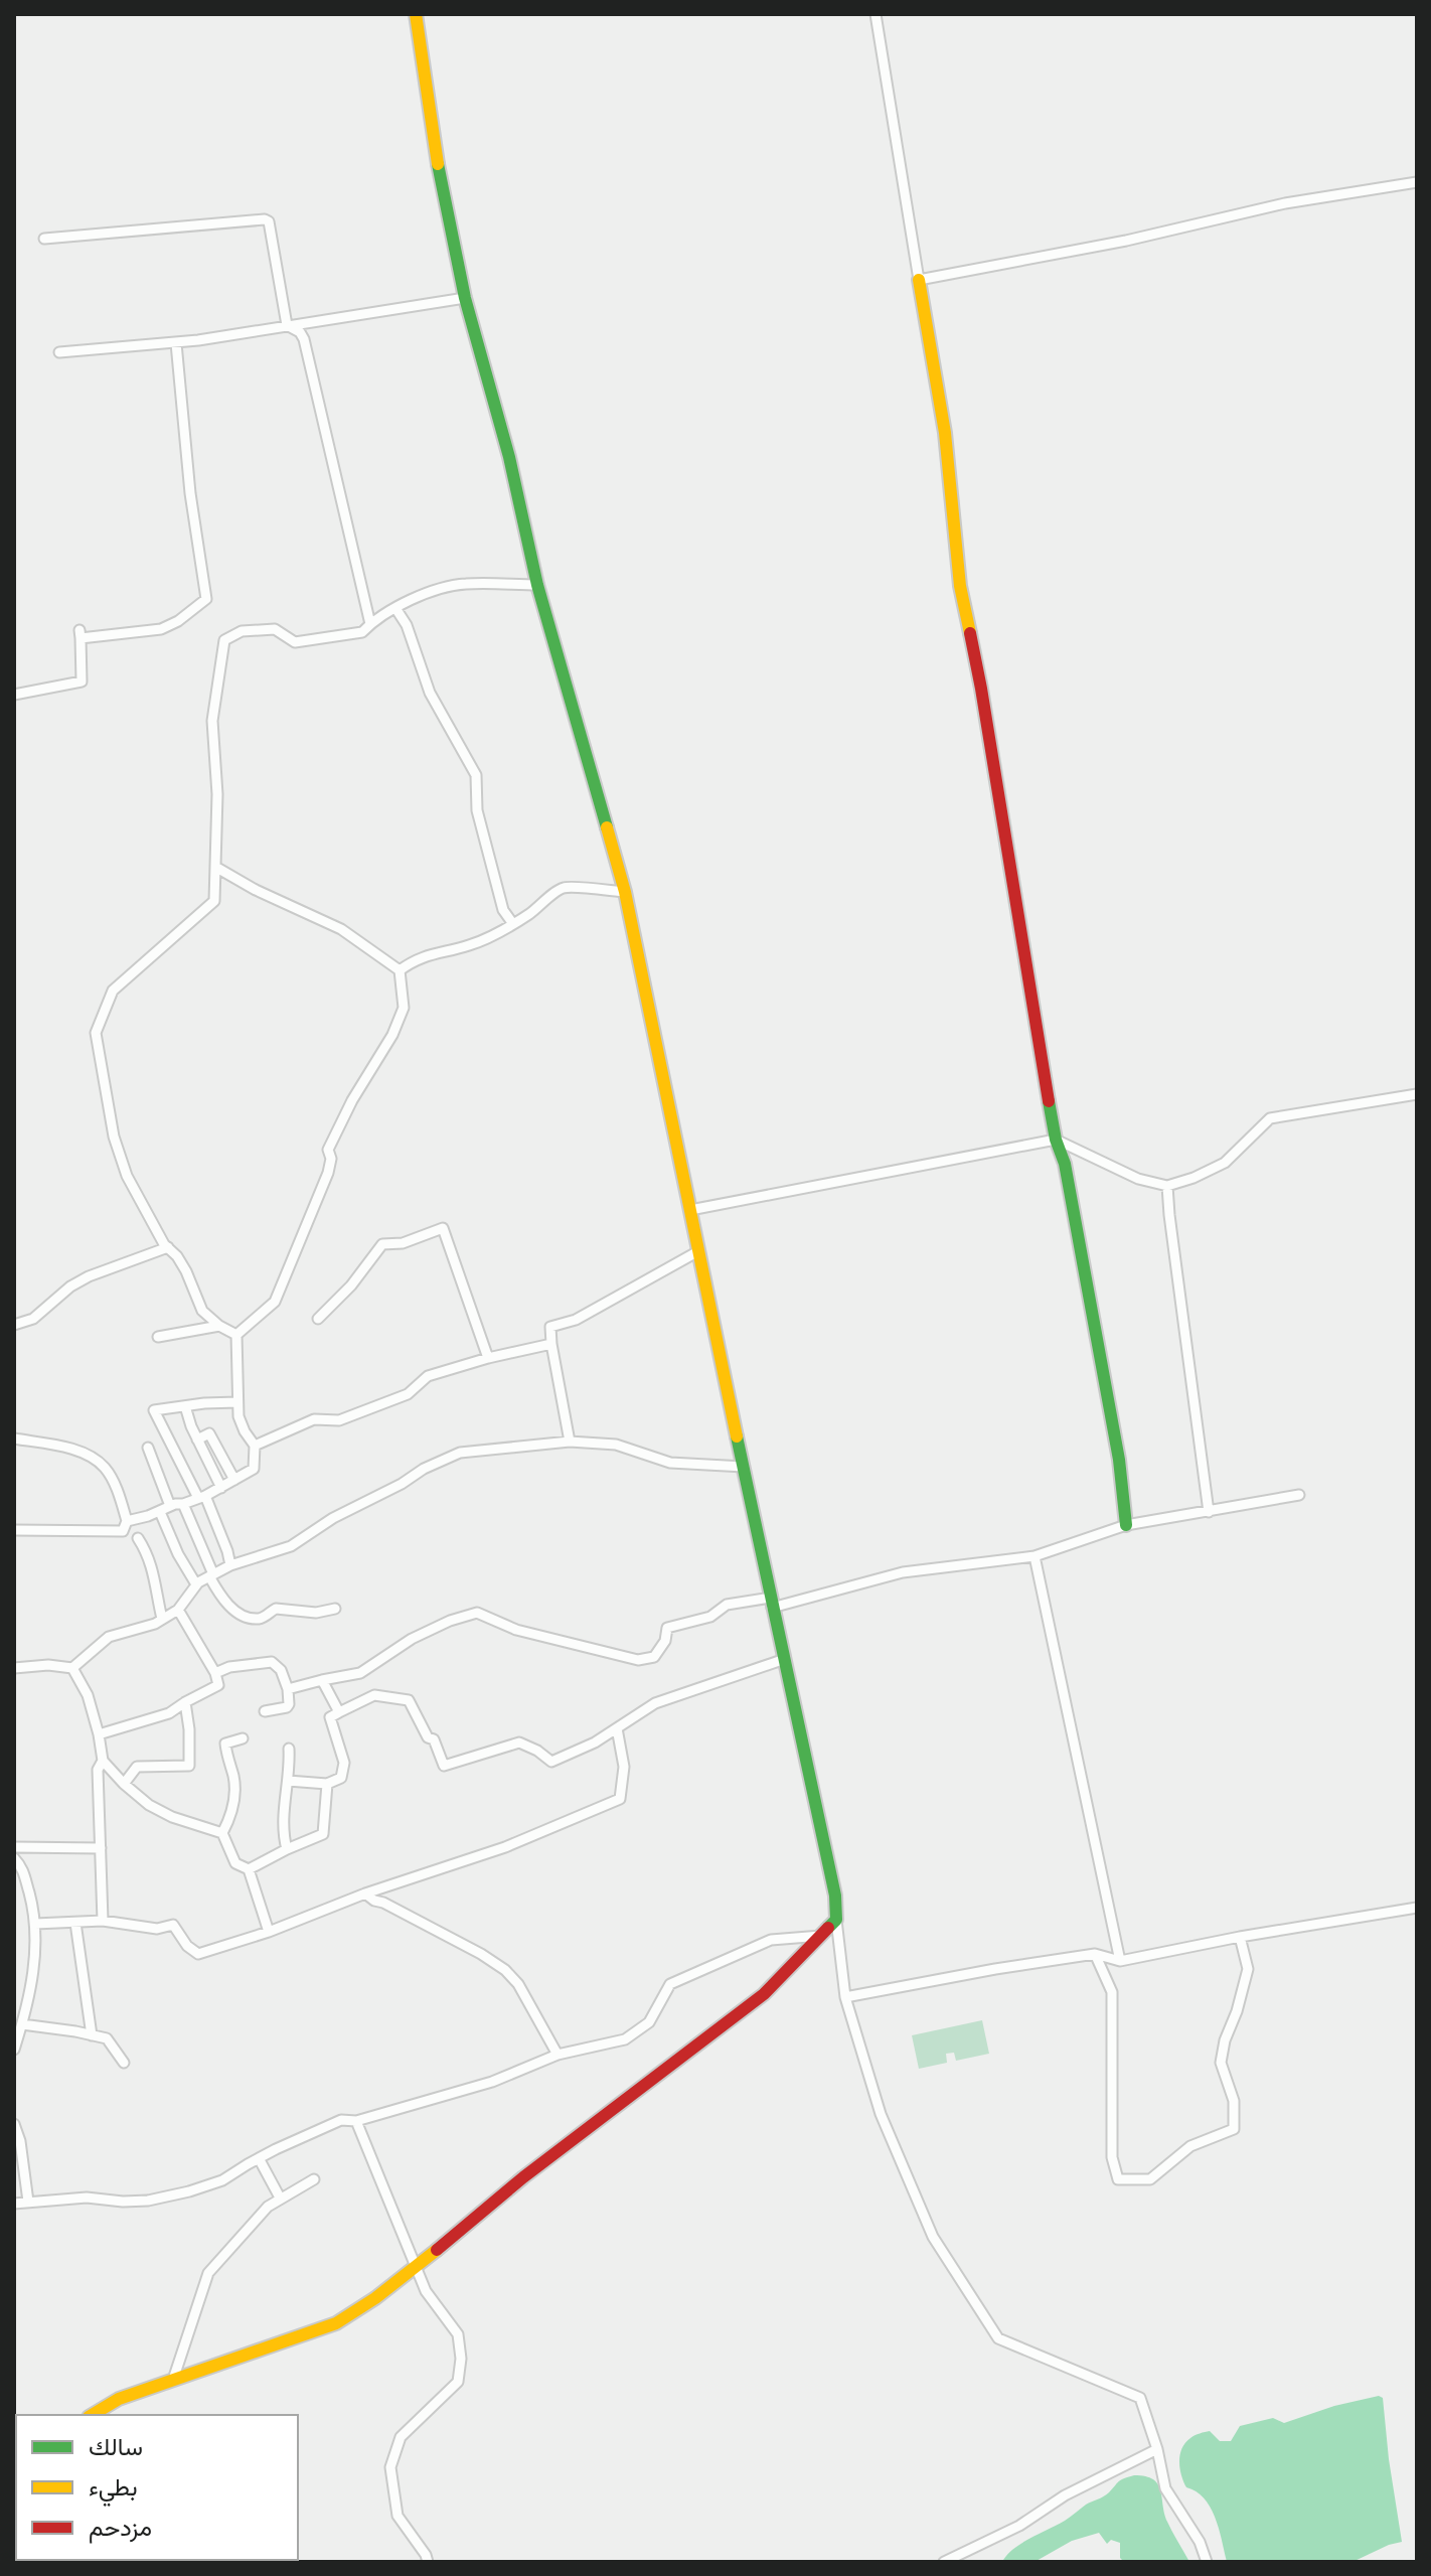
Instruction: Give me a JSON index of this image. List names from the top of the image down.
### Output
{
  "legend": ["سالك", "بطيء", "مزدحم"]
}
